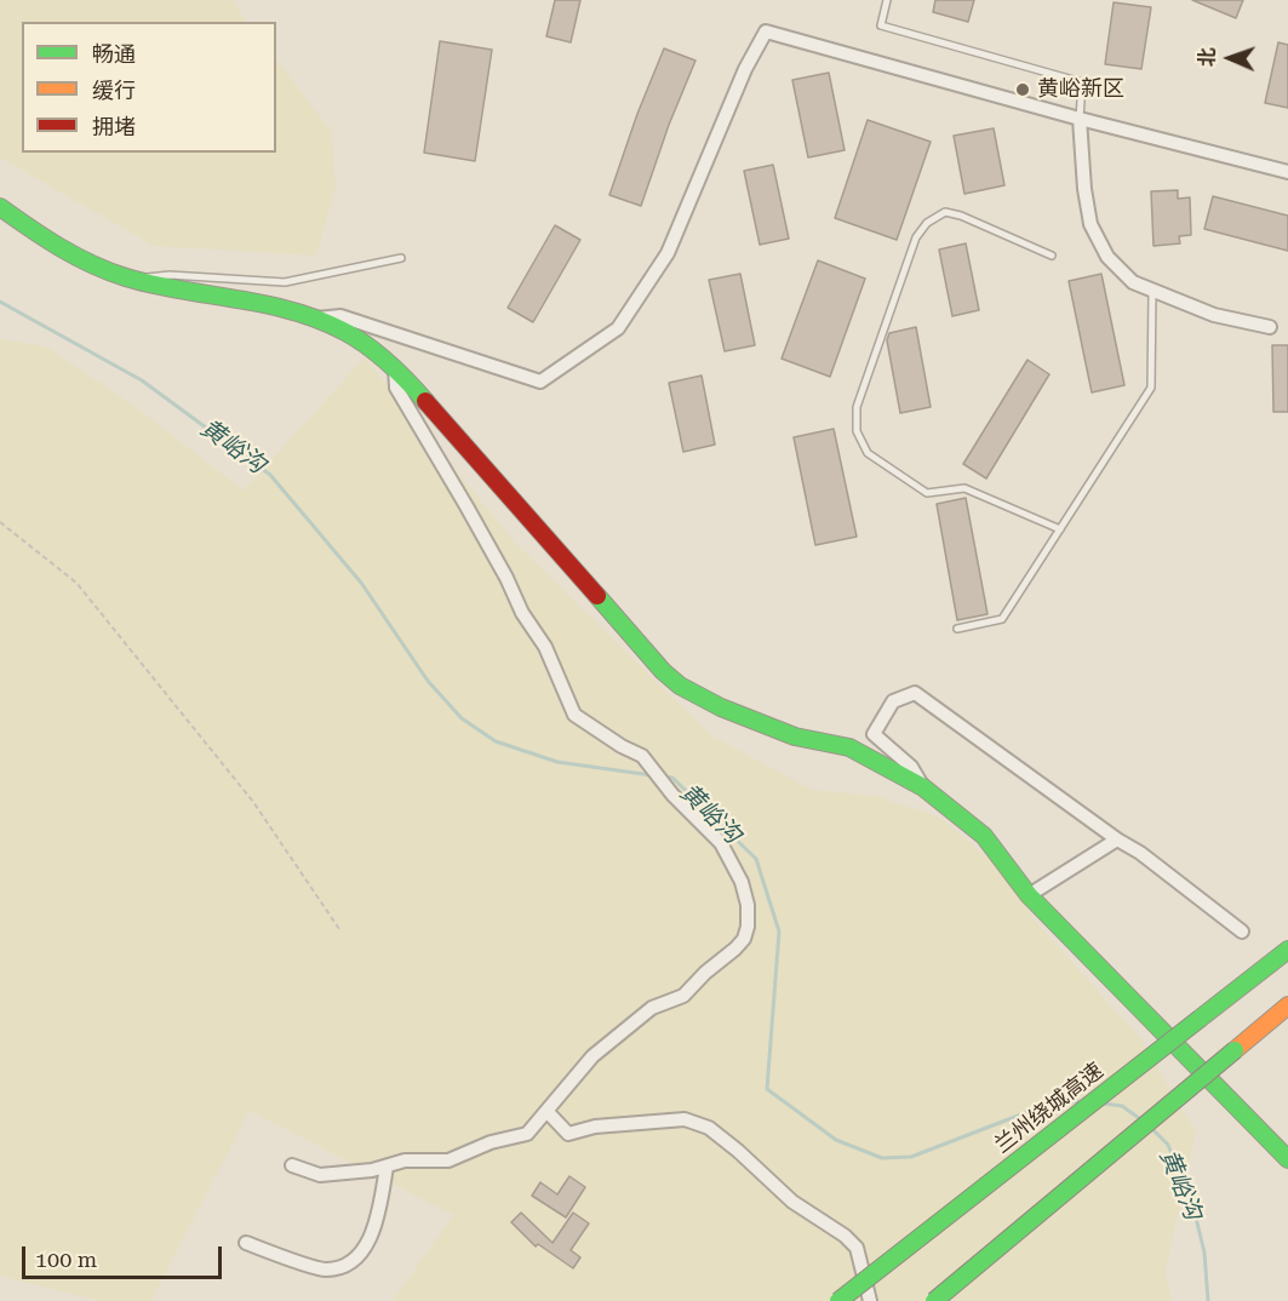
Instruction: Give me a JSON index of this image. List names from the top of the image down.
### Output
{
  "streets": {
    "main road": ["兰州绕城高速"]
  },
  "water": ["黄峪沟"],
  "places": ["黄峪新区"],
  "legend": ["畅通", "缓行", "拥堵"],
  "scale_bar": "100 m",
  "north": "left"
}
